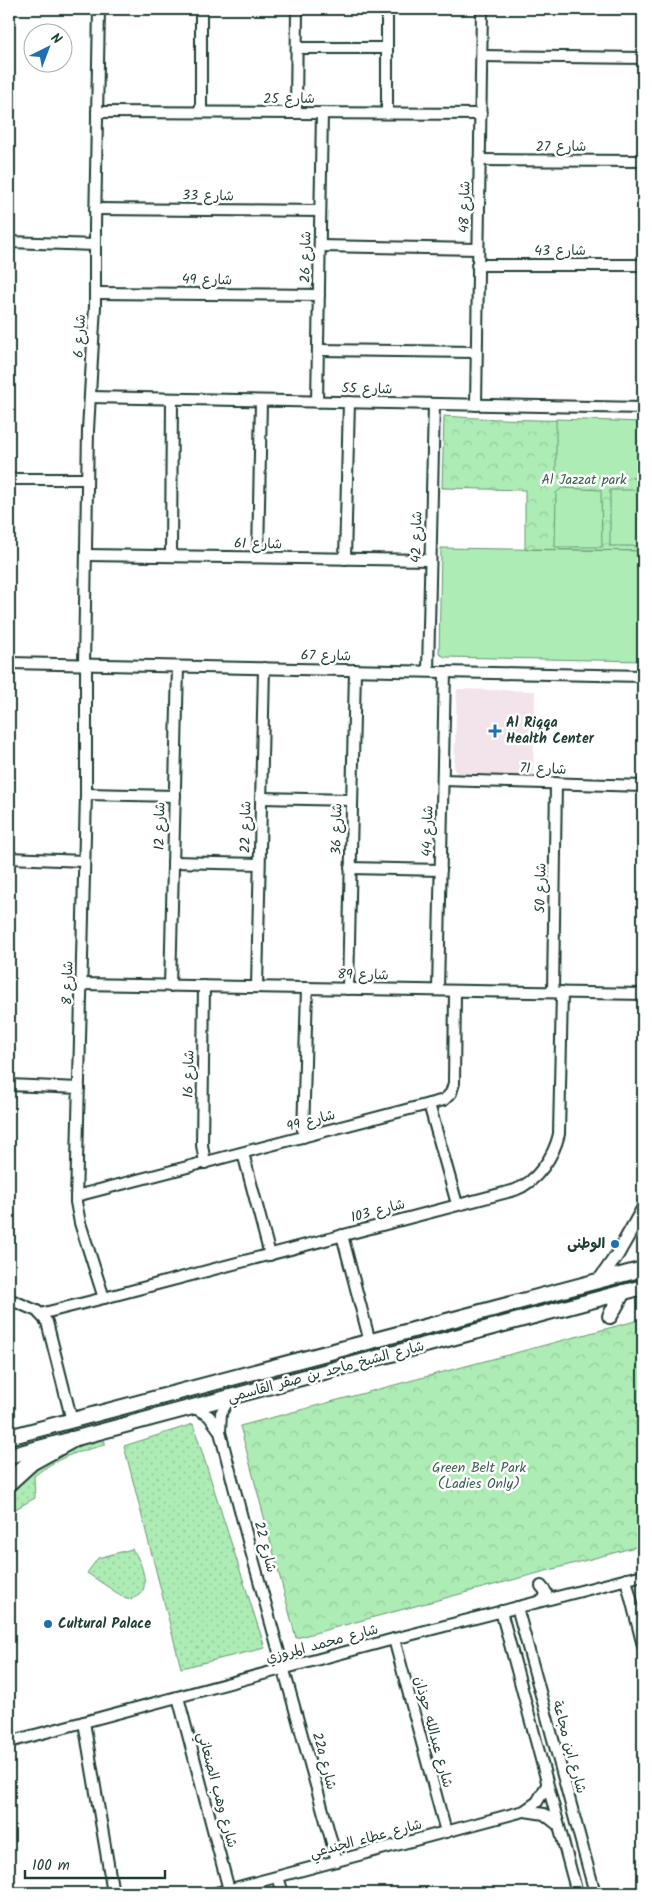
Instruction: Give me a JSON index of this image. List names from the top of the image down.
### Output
{
  "streets": {
    "main road": ["شارع الشيخ ماجد بن صقر القاسمي"],
    "street": [
      "شارع 25",
      "شارع 27",
      "شارع 33",
      "شارع 48",
      "شارع 43",
      "شارع 26",
      "شارع 49",
      "شارع 6",
      "شارع 55",
      "شارع 42",
      "شارع 61",
      "شارع 67",
      "شارع 71",
      "شارع 12",
      "شارع 22",
      "شارع 36",
      "شارع 44",
      "شارع 50",
      "شارع 89",
      "شارع 8",
      "شارع 16",
      "شارع 99",
      "شارع 103",
      "شارع محمد المروزي",
      "شارع عبدالله حوذان",
      "شارع ابن مجاعة",
      "22a شارع",
      "شارع وهب الصنعاني",
      "شارع عطاء الجندعي"
    ]
  },
  "crossings": [
    ["شارع 25", "شارع 48"],
    ["شارع 25", "شارع 26"],
    ["شارع 25", "شارع 6"],
    ["شارع 27", "شارع 48"],
    ["شارع 33", "شارع 26"],
    ["شارع 33", "شارع 6"],
    ["شارع 48", "شارع 43"],
    ["شارع 48", "شارع 55"],
    ["شارع 26", "شارع 49"],
    ["شارع 26", "شارع 55"],
    ["شارع 49", "شارع 6"],
    ["شارع 6", "شارع 55"],
    ["شارع 6", "شارع 61"],
    ["شارع 6", "شارع 67"],
    ["شارع 6", "شارع 8"],
    ["شارع 55", "شارع 42"],
    ["شارع 42", "شارع 61"],
    ["شارع 42", "شارع 67"],
    ["شارع 67", "شارع 12"],
    ["شارع 67", "شارع 22"],
    ["شارع 67", "شارع 36"],
    ["شارع 67", "شارع 44"],
    ["شارع 67", "شارع 8"],
    ["شارع 71", "شارع 44"],
    ["شارع 71", "شارع 50"],
    ["شارع 12", "شارع 89"],
    ["شارع 22", "شارع 89"],
    ["شارع 22", "شارع الشيخ ماجد بن صقر القاسمي"],
    ["شارع 22", "شارع محمد المروزي"],
    ["شارع 22", "22a شارع"],
    ["شارع 36", "شارع 89"],
    ["شارع 44", "شارع 89"],
    ["شارع 50", "شارع 89"],
    ["شارع 50", "شارع 103"],
    ["شارع 89", "شارع 8"],
    ["شارع 89", "شارع 16"],
    ["شارع 89", "شارع 99"],
    ["شارع 89", "شارع 103"],
    ["شارع 8", "شارع 99"],
    ["شارع 8", "شارع 103"],
    ["شارع 16", "شارع 99"],
    ["شارع محمد المروزي", "شارع عبدالله حوذان"],
    ["شارع محمد المروزي", "شارع ابن مجاعة"],
    ["شارع محمد المروزي", "22a شارع"],
    ["شارع محمد المروزي", "شارع وهب الصنعاني"],
    ["شارع عبدالله حوذان", "شارع عطاء الجندعي"],
    ["22a شارع", "شارع عطاء الجندعي"],
    ["شارع وهب الصنعاني", "شارع عطاء الجندعي"]
  ],
  "parks": ["Al Jazzat park", "Green Belt Park (Ladies Only)"],
  "places": {
    "health": ["Al Riqqa Health Center"],
    "other": ["الوطنی", "Cultural Palace"]
  },
  "scale_bar": "100 m",
  "north": "top right"
}
